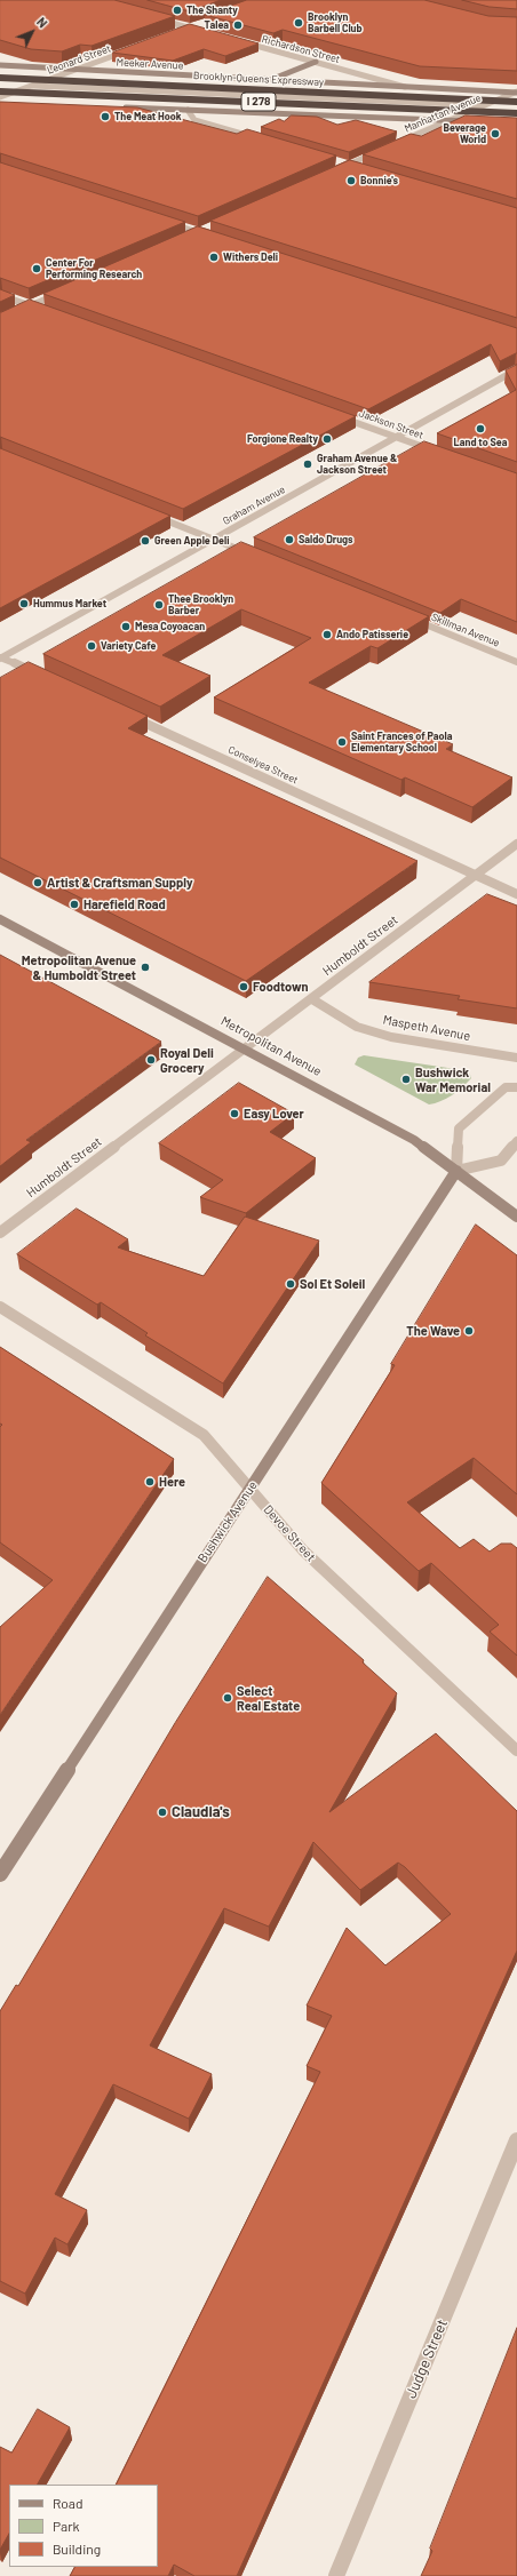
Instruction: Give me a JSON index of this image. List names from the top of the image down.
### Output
{
  "streets": {
    "highway": ["Brooklyn-Queens Expressway", "I 278"],
    "main road": ["Meeker Avenue", "Metropolitan Avenue", "Bushwick Avenue"],
    "street": [
      "Richardson Street",
      "Leonard Street",
      "Manhattan Avenue",
      "Jackson Street",
      "Graham Avenue",
      "Skillman Avenue",
      "Conselyea Street",
      "Humboldt Street",
      "Maspeth Avenue",
      "Devoe Street",
      "Judge Street"
    ]
  },
  "crossings": [
    ["Richardson Street", "Meeker Avenue"],
    ["Leonard Street", "Meeker Avenue"],
    ["Meeker Avenue", "Manhattan Avenue"],
    ["Jackson Street", "Graham Avenue"],
    ["Conselyea Street", "Humboldt Street"],
    ["Humboldt Street", "Maspeth Avenue"],
    ["Humboldt Street", "Metropolitan Avenue"],
    ["Metropolitan Avenue", "Bushwick Avenue"],
    ["Bushwick Avenue", "Devoe Street"]
  ],
  "places": [
    "The Shanty",
    "Brooklyn Barbell Club",
    "Talea",
    "The Meat Hook",
    "Beverage World",
    "Bonnie's",
    "Withers Deli",
    "Center For Performing Research",
    "Land to Sea",
    "Forgione Realty",
    "Graham Avenue & Jackson Street",
    "Saldo Drugs",
    "Green Apple Deli",
    "Hummus Market",
    "Thee Brooklyn Barber",
    "Mesa Coyoacan",
    "Ando Patisserie",
    "Variety Cafe",
    "Saint Frances of Paola Elementary School",
    "Artist & Craftsman Supply",
    "Harefield Road",
    "Metropolitan Avenue & Humboldt Street",
    "Foodtown",
    "Royal Deli Grocery",
    "Bushwick War Memorial",
    "Easy Lover",
    "Sol Et Soleil",
    "The Wave",
    "Here",
    "Select Real Estate",
    "Claudia's"
  ],
  "legend": ["Road", "Park", "Building"],
  "north": "top right"
}
